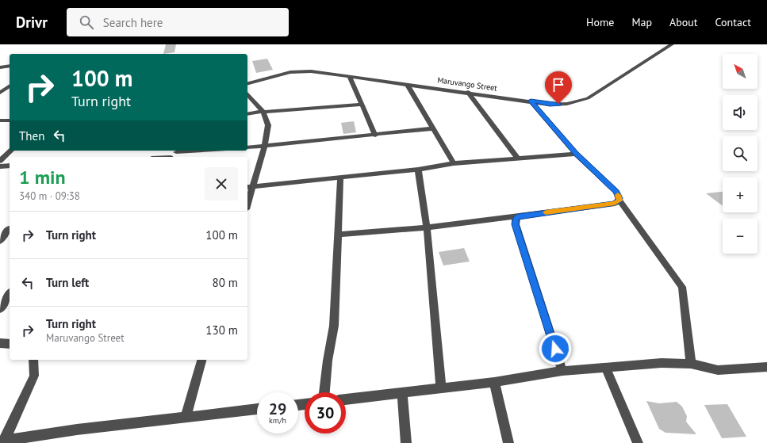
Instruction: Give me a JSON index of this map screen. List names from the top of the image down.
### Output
{
  "streets": {
    "street": ["Maruvango Street"]
  },
  "north": "top left",
  "page": {
    "header": "Drivr",
    "search": "Search here",
    "nav": [
      "Home",
      "Map",
      "About",
      "Contact"
    ],
    "map_buttons": ["+", "−"],
    "turn": ["100 m", "Turn right"],
    "then": "Then",
    "heading": ["1 min", "340 m · 09:38"],
    "list": [
      {
        "name": "Turn right",
        "value": "100 m"
      },
      {
        "name": "Turn left",
        "value": "80 m"
      },
      {
        "name": "Turn right",
        "note": "Maruvango Street",
        "value": "130 m"
      }
    ],
    "speed": "29 km/h",
    "limit": "30"
  }
}
